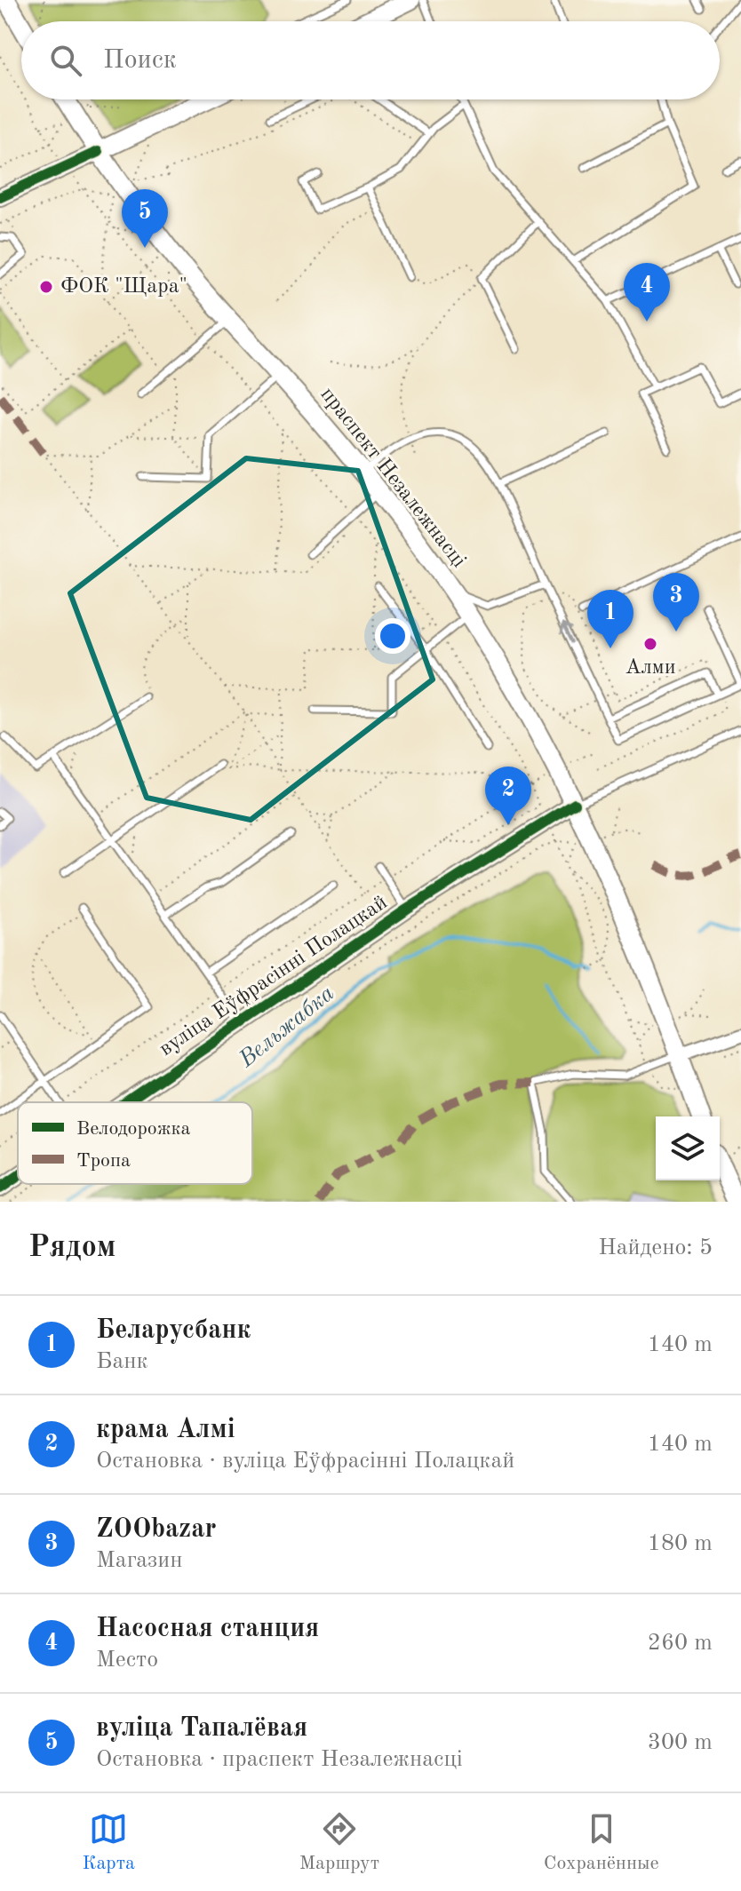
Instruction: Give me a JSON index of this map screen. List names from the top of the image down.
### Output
{
  "streets": {
    "main road": ["праспект Незалежнасці"],
    "street": ["вуліца Еўфрасінні Полацкай"]
  },
  "crossings": [
    ["праспект Незалежнасці", "вуліца Еўфрасінні Полацкай"]
  ],
  "water": ["Вельжабка"],
  "places": ["ФОК \"Щара\"", "Алми"],
  "legend": ["Велодорожка", "Тропа"],
  "page": {
    "search": "Поиск",
    "pins": [
      "5",
      "4",
      "3",
      "1",
      "2"
    ],
    "heading": ["Рядом", "Найдено: 5"],
    "list": [
      {
        "mark": "1",
        "name": "Беларусбанк",
        "note": "Банк",
        "value": "140 m"
      },
      {
        "mark": "2",
        "name": "крама Алмі",
        "note": "Остановка · вуліца Еўфрасінні Полацкай",
        "value": "140 m"
      },
      {
        "mark": "3",
        "name": "ZOObazar",
        "note": "Магазин",
        "value": "180 m"
      },
      {
        "mark": "4",
        "name": "Насосная станция",
        "note": "Место",
        "value": "260 m"
      },
      {
        "mark": "5",
        "name": "вуліца Тапалёвая",
        "note": "Остановка · праспект Незалежнасці",
        "value": "300 m"
      }
    ],
    "nav": ["Карта", "Маршрут", "Сохранённые"]
  }
}
